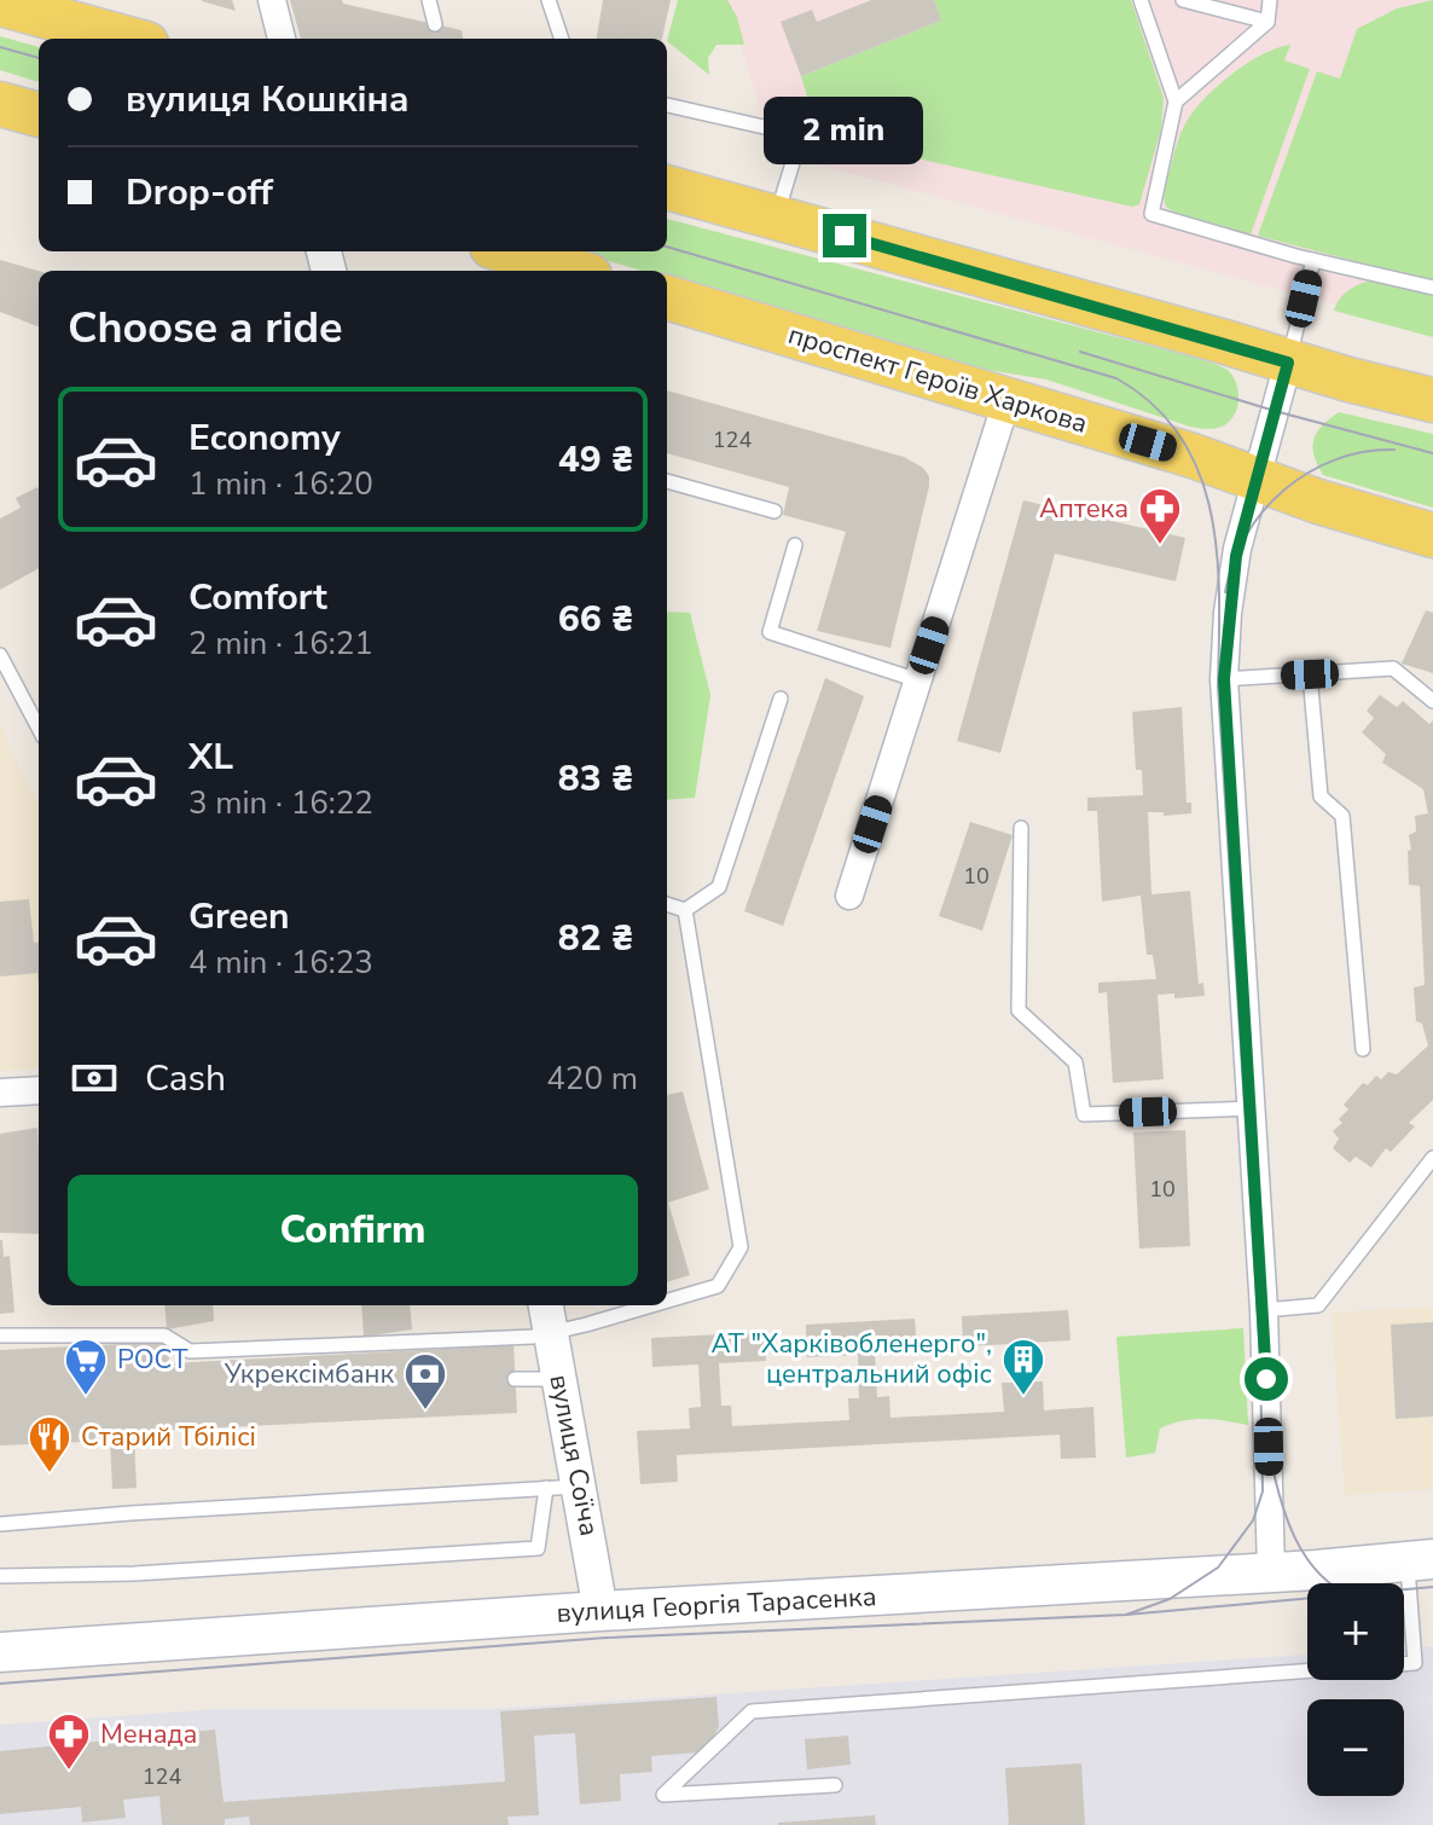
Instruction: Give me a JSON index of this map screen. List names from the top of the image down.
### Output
{
  "streets": {
    "main road": ["проспект Героїв Харкова", "вулиця Георгія Тарасенка"],
    "street": ["вулиця Соїча"]
  },
  "crossings": [
    ["вулиця Соїча", "вулиця Георгія Тарасенка"]
  ],
  "places": {
    "pharmacy": ["Аптека", "Менада"],
    "supermarket": ["РОСТ"],
    "building": ["АТ \"Харківобленерго\", центральний офіс"],
    "bank": ["Укрексімбанк"],
    "restaurant": ["Старий Тбілісі"]
  },
  "house_numbers": [
    "124",
    "10",
    "10",
    "124"
  ],
  "page": {
    "banner": ["вулиця Кошкіна", "Drop-off"],
    "bubble": "2 min",
    "heading": "Choose a ride",
    "list": [
      {
        "name": "Economy",
        "note": "1 min · 16:20",
        "value": "49 ₴"
      },
      {
        "name": "Comfort",
        "note": "2 min · 16:21",
        "value": "66 ₴"
      },
      {
        "name": "XL",
        "note": "3 min · 16:22",
        "value": "83 ₴"
      },
      {
        "name": "Green",
        "note": "4 min · 16:23",
        "value": "82 ₴"
      }
    ],
    "pay": ["Cash", "420 m"],
    "buttons": "Confirm",
    "map_buttons": ["+", "−"]
  }
}
